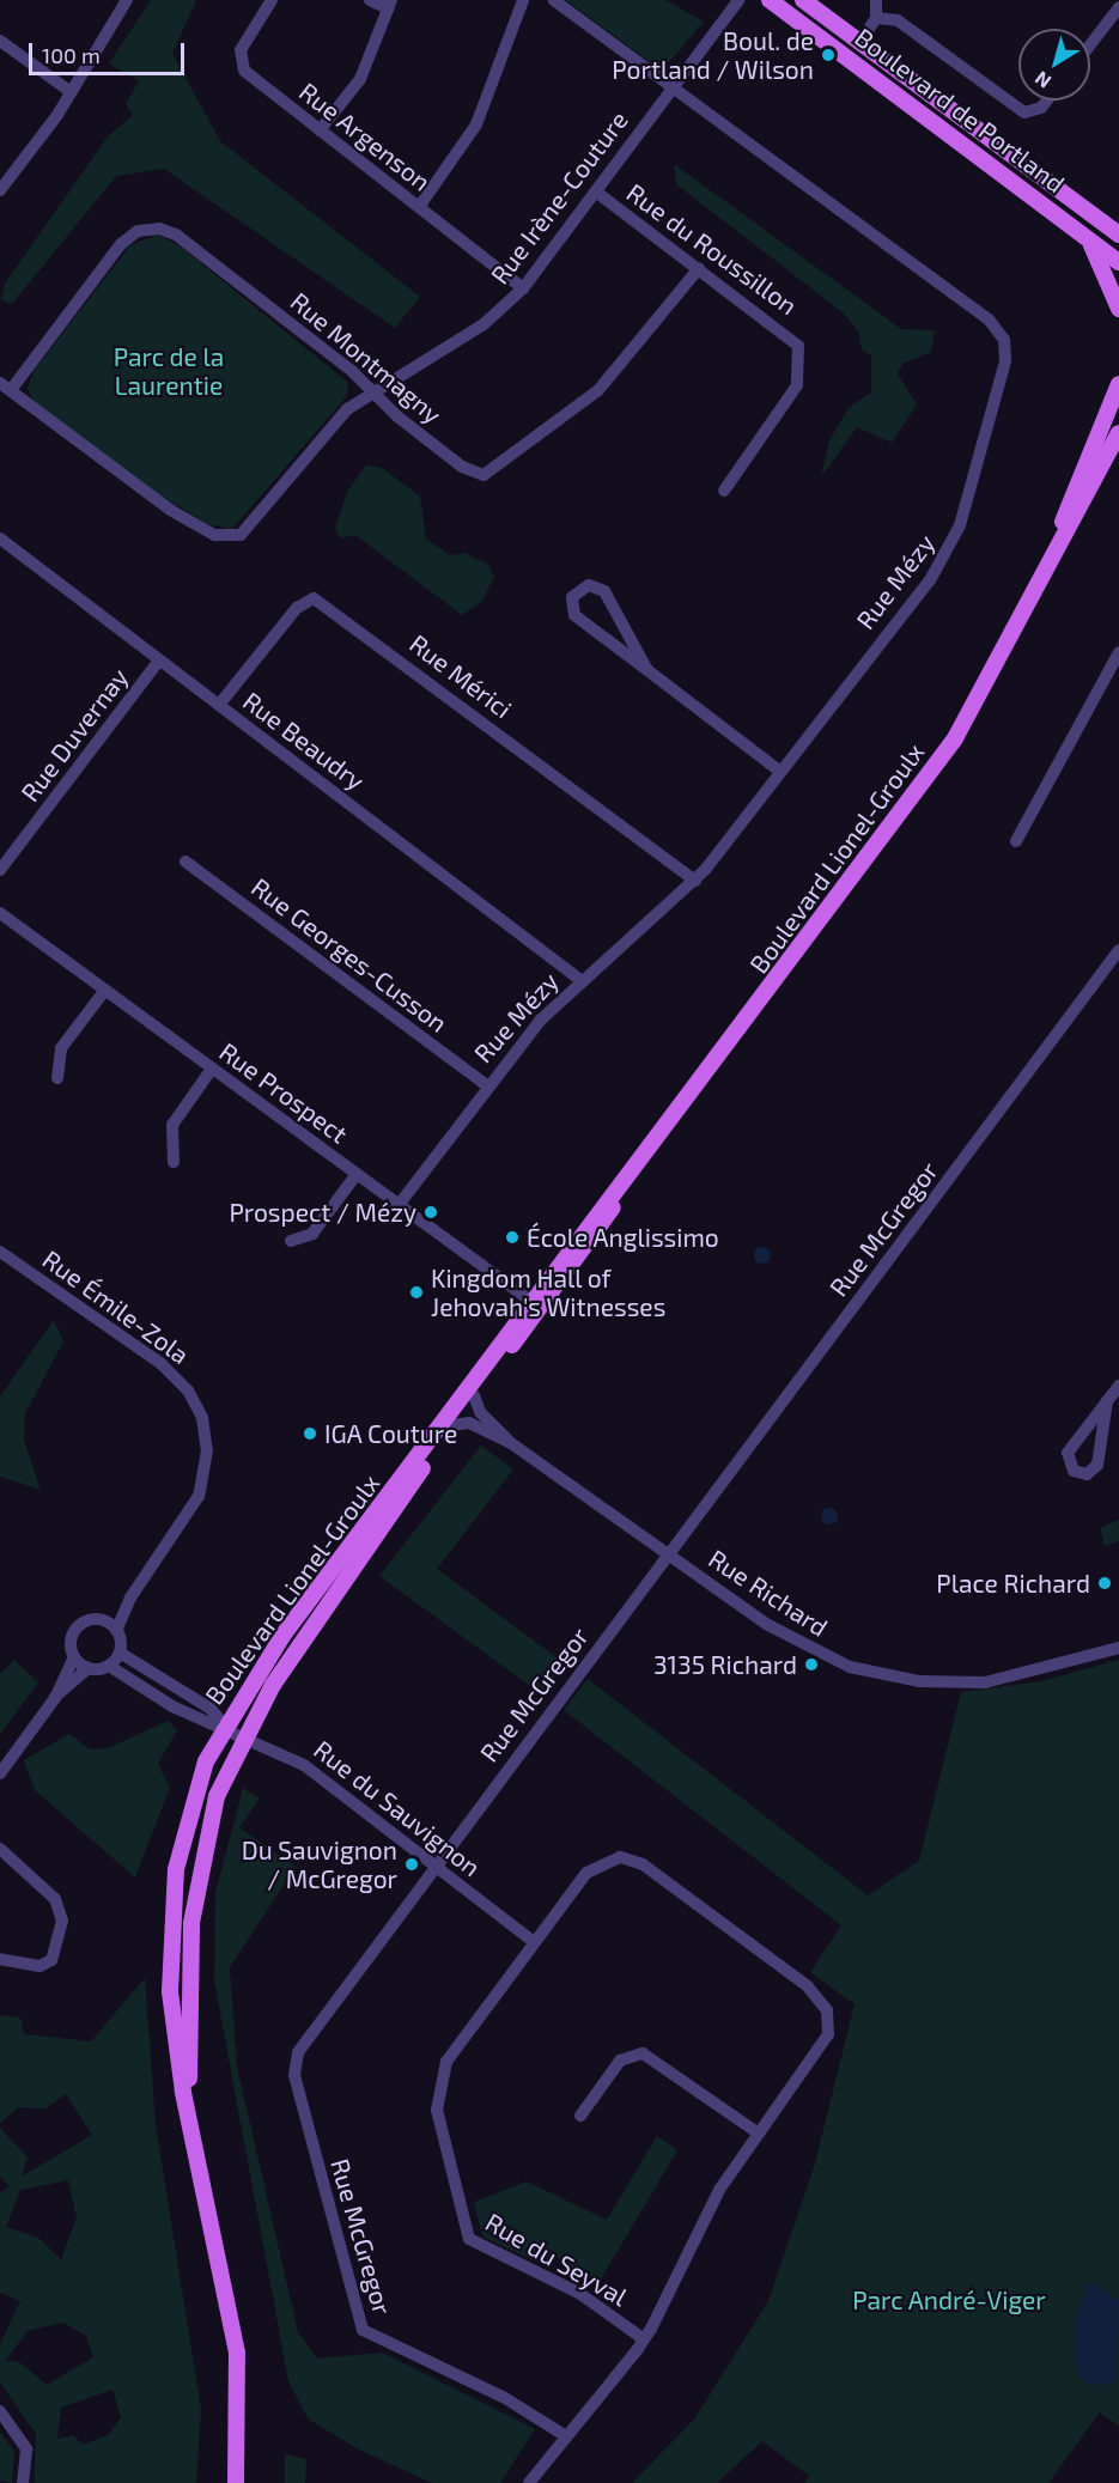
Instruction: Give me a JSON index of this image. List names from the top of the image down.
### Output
{
  "streets": {
    "main road": ["Boulevard de Portland", "Boulevard Lionel-Groulx"],
    "street": [
      "Rue Argenson",
      "Rue Irène-Couture",
      "Rue du Roussillon",
      "Rue Montmagny",
      "Rue Mézy",
      "Rue Mérici",
      "Rue Duvernay",
      "Rue Beaudry",
      "Rue Georges-Cusson",
      "Rue Prospect",
      "Rue McGregor",
      "Rue Émile-Zola",
      "Rue Richard",
      "Rue du Sauvignon",
      "Rue du Seyval"
    ]
  },
  "crossings": [
    ["Rue Argenson", "Rue Irène-Couture"],
    ["Rue Irène-Couture", "Rue du Roussillon"],
    ["Rue Irène-Couture", "Rue Montmagny"],
    ["Rue Irène-Couture", "Rue Mézy"],
    ["Rue du Roussillon", "Rue Montmagny"],
    ["Rue Mézy", "Rue Mérici"],
    ["Rue Mézy", "Rue Beaudry"],
    ["Rue Mézy", "Rue Georges-Cusson"],
    ["Rue Mézy", "Rue Prospect"],
    ["Rue Mérici", "Rue Beaudry"],
    ["Rue Duvernay", "Rue Beaudry"],
    ["Boulevard Lionel-Groulx", "Rue Prospect"],
    ["Boulevard Lionel-Groulx", "Rue Richard"],
    ["Boulevard Lionel-Groulx", "Rue du Sauvignon"],
    ["Rue McGregor", "Rue Richard"],
    ["Rue McGregor", "Rue du Sauvignon"],
    ["Rue McGregor", "Rue du Seyval"],
    ["Rue du Sauvignon", "Rue du Seyval"]
  ],
  "parks": ["Parc de la Laurentie", "Parc André-Viger"],
  "places": [
    "Boul. de Portland / Wilson",
    "Prospect / Mézy",
    "École Anglissimo",
    "Kingdom Hall of Jehovah's Witnesses",
    "IGA Couture",
    "Place Richard",
    "3135 Richard",
    "Du Sauvignon / McGregor"
  ],
  "scale_bar": "100 m",
  "north": "bottom left"
}
